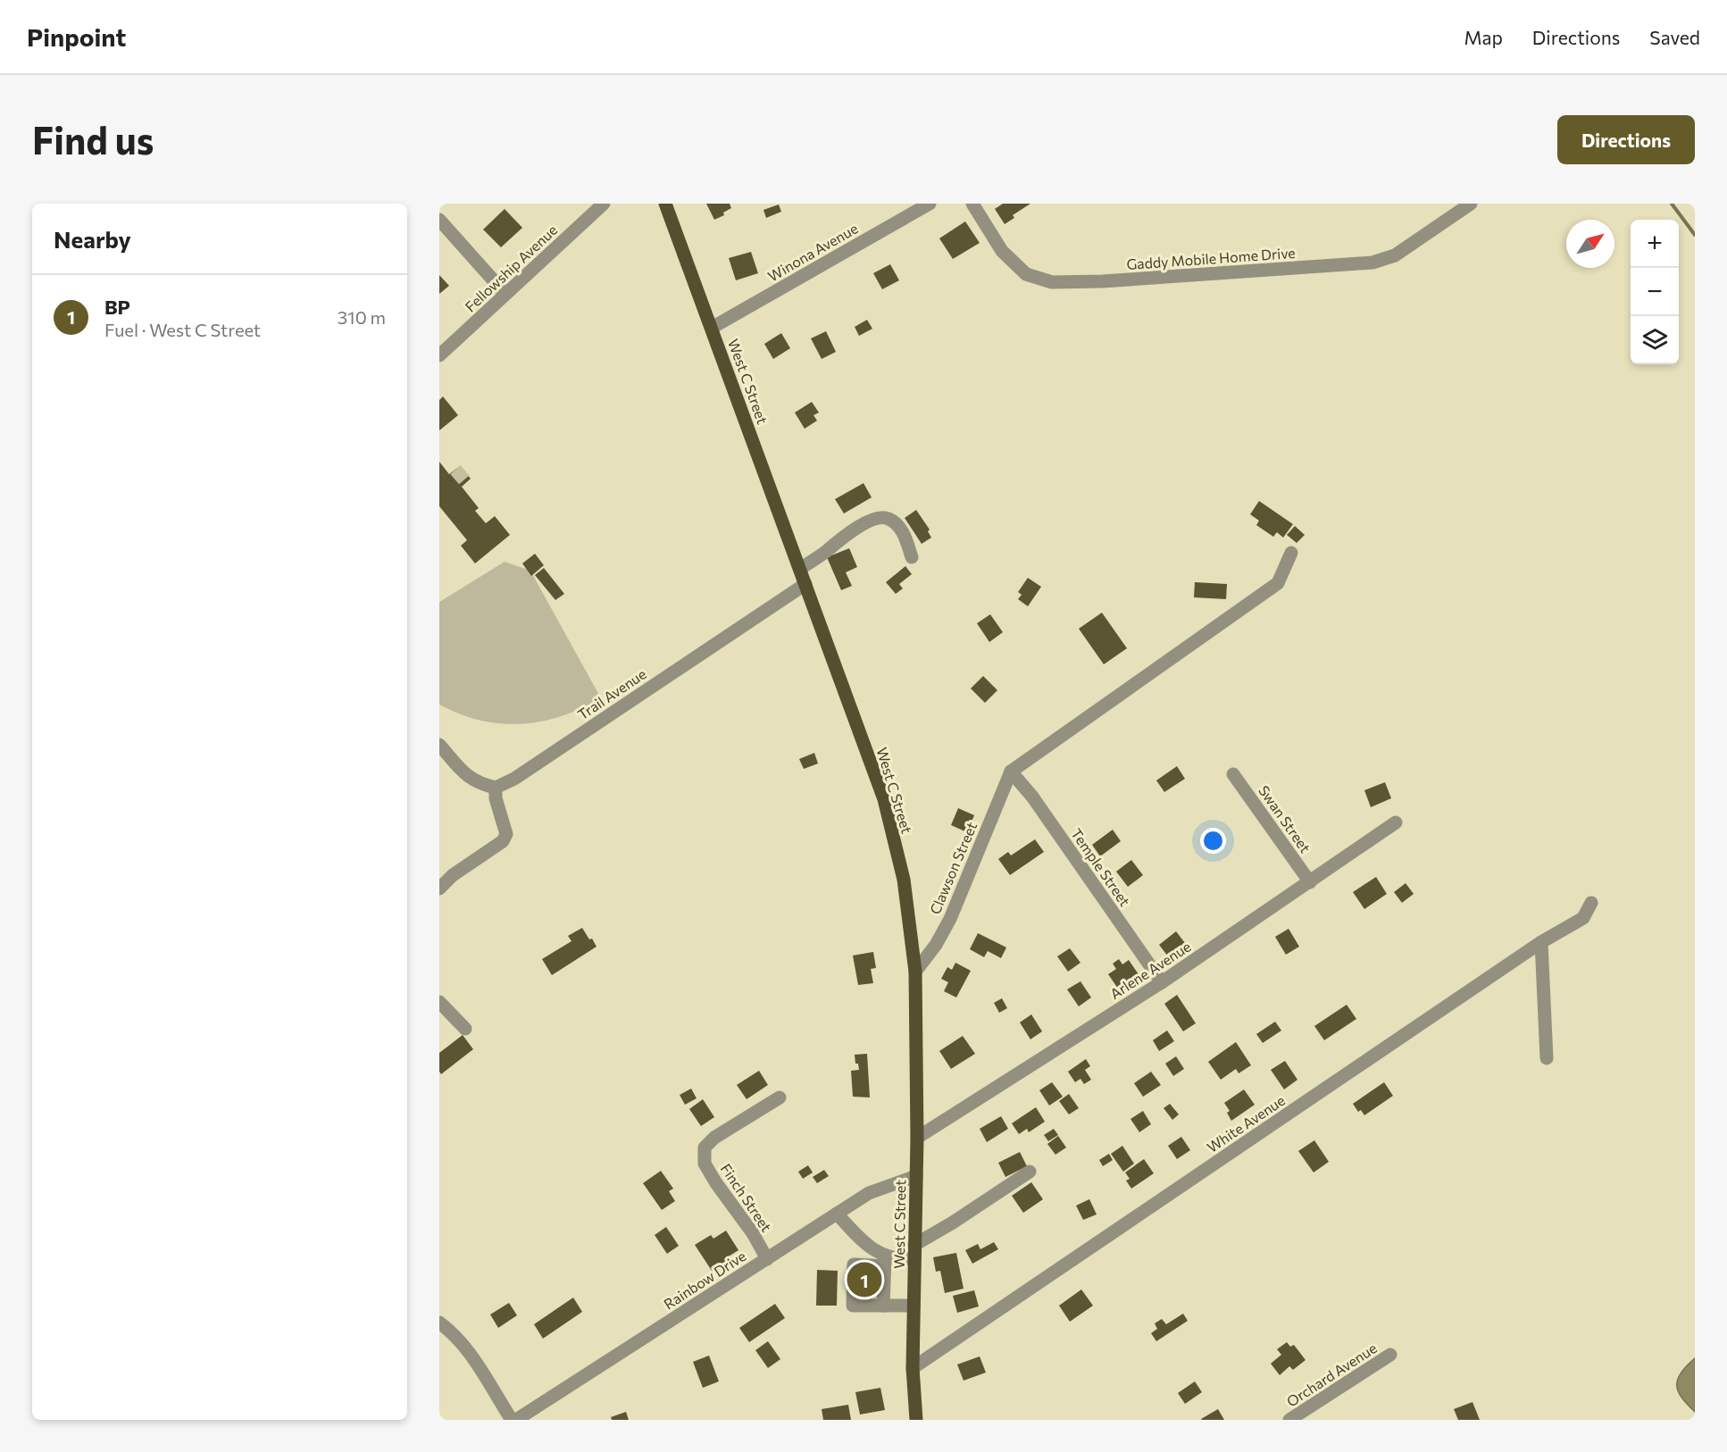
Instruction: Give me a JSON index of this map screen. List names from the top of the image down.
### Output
{
  "streets": {
    "main road": ["West C Street"],
    "street": [
      "Winona Avenue",
      "Gaddy Mobile Home Drive",
      "Fellowship Avenue",
      "Trail Avenue",
      "Swan Street",
      "Temple Street",
      "Clawson Street",
      "Arlene Avenue",
      "White Avenue",
      "Finch Street",
      "Rainbow Drive",
      "Orchard Avenue"
    ]
  },
  "crossings": [
    ["Winona Avenue", "West C Street"],
    ["West C Street", "Trail Avenue"],
    ["West C Street", "Clawson Street"],
    ["West C Street", "Arlene Avenue"],
    ["West C Street", "White Avenue"],
    ["West C Street", "Rainbow Drive"],
    ["Swan Street", "Arlene Avenue"],
    ["Temple Street", "Clawson Street"],
    ["Temple Street", "Arlene Avenue"],
    ["Finch Street", "Rainbow Drive"]
  ],
  "north": "top right",
  "page": {
    "header": "Pinpoint",
    "nav": ["Map", "Directions", "Saved"],
    "buttons": "Directions",
    "title": "Find us",
    "heading": "Nearby",
    "map_buttons": ["+", "−"],
    "list": [
      {
        "mark": "1",
        "name": "BP",
        "note": "Fuel · West C Street",
        "value": "310 m"
      }
    ],
    "pins": "1"
  }
}
